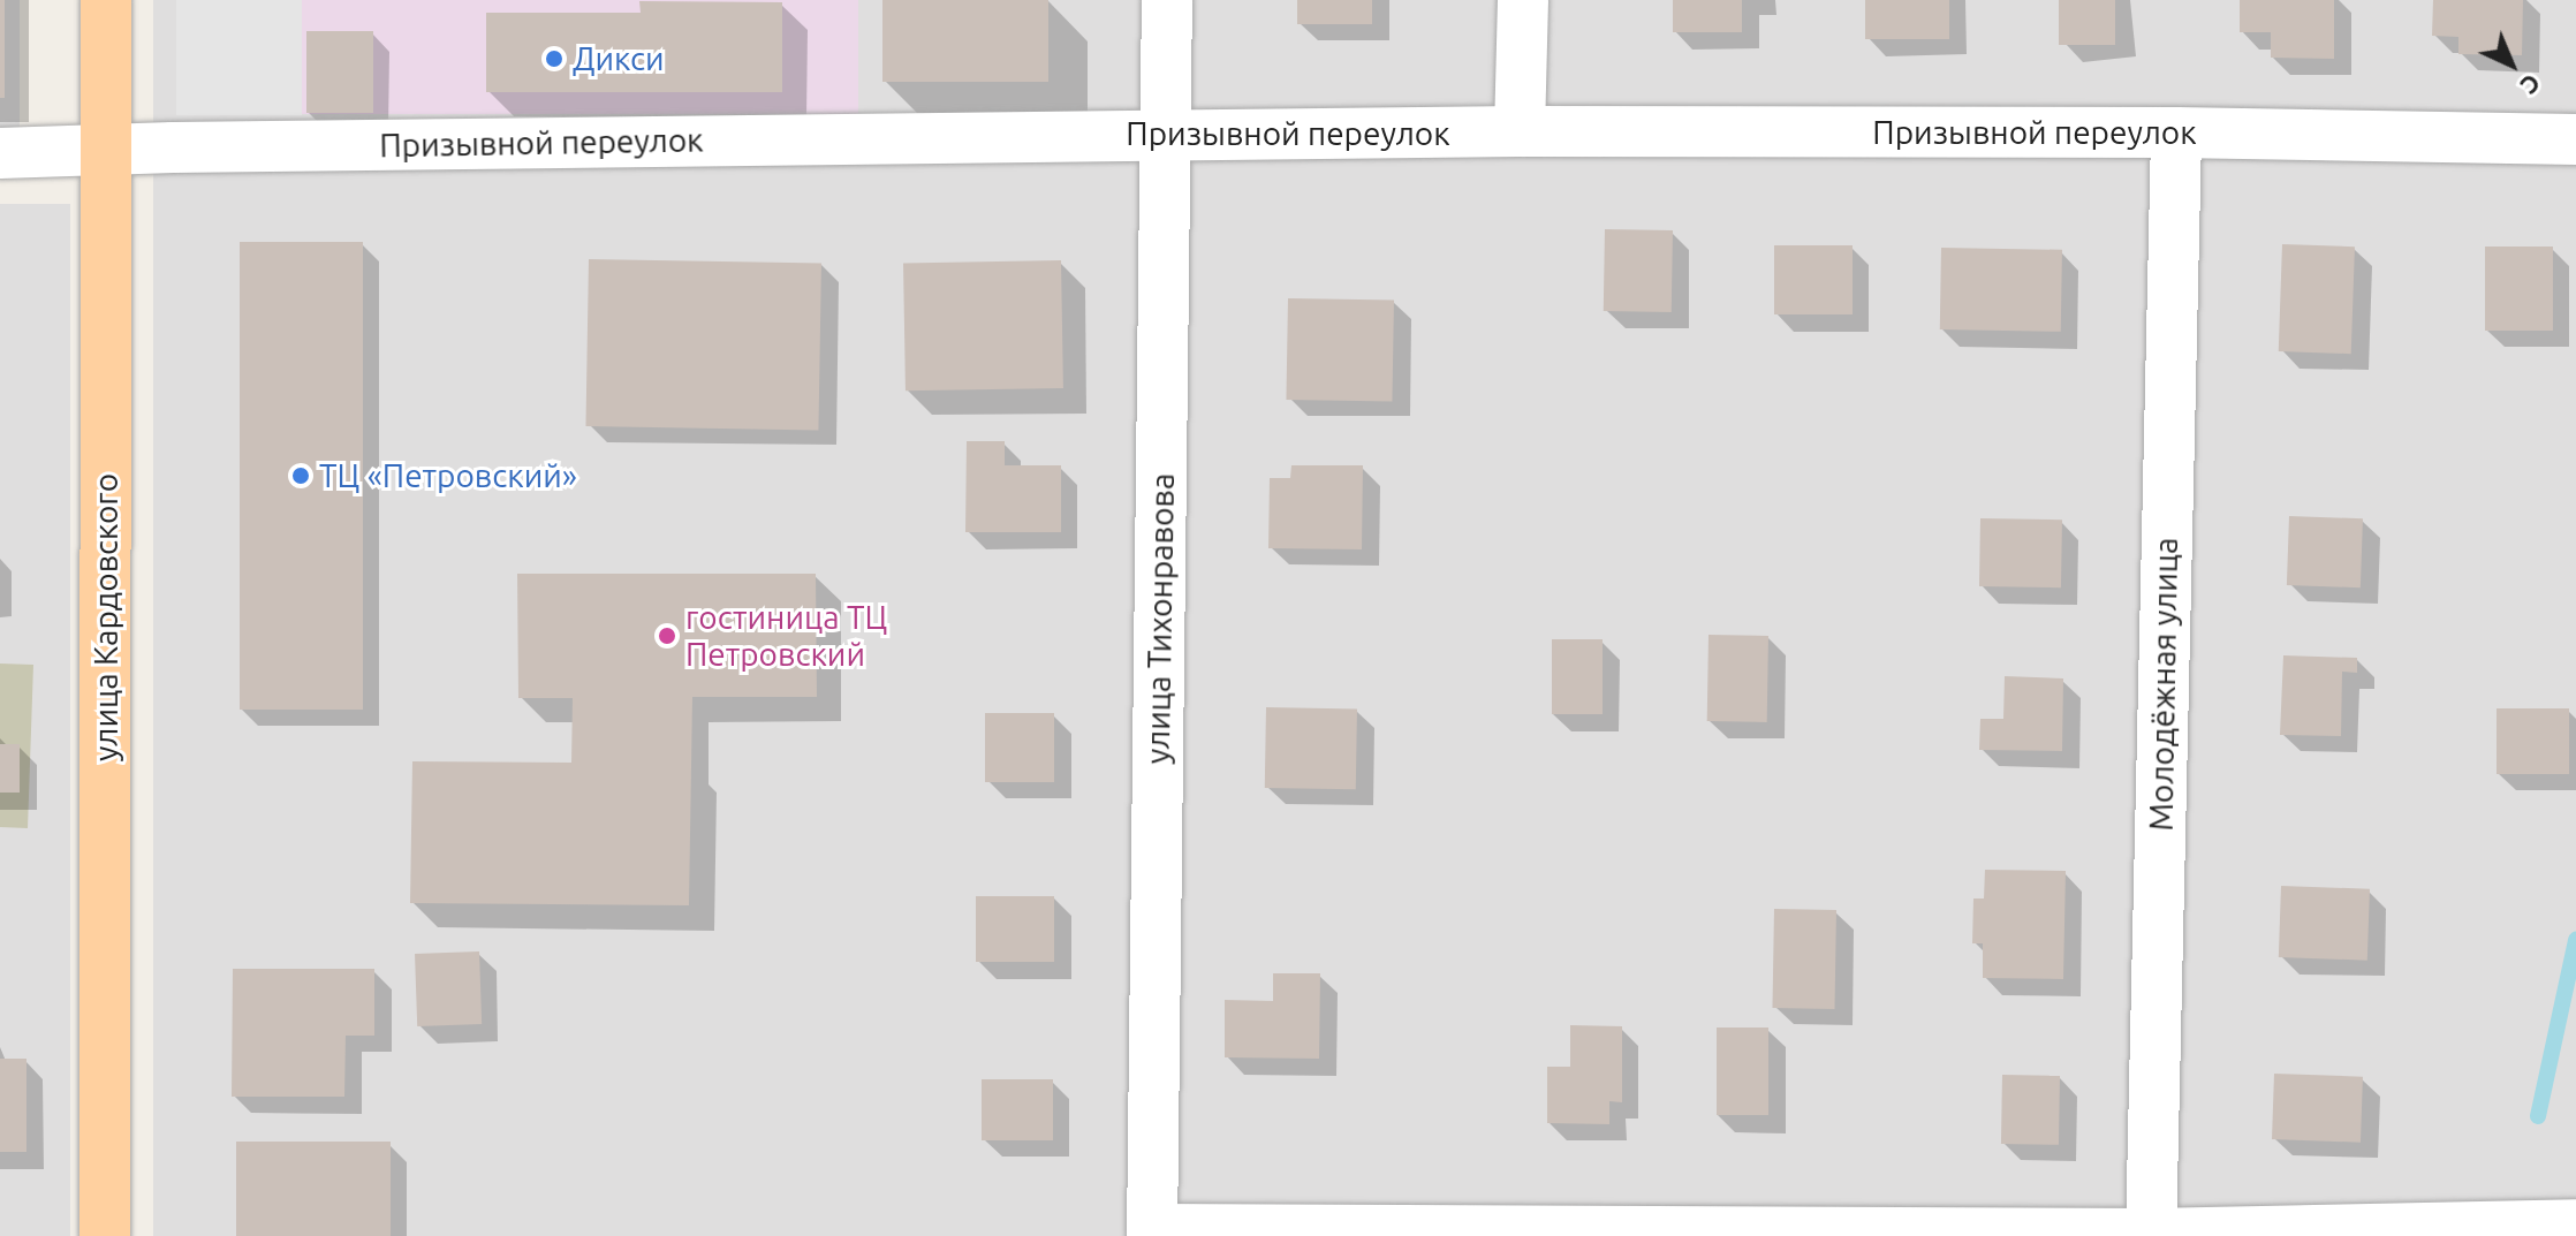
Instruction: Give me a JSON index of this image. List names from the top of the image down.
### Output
{
  "streets": {
    "main road": ["улица Кардовского"],
    "street": ["Призывной переулок", "улица Тихонравова", "Молодёжная улица"]
  },
  "crossings": [
    ["Призывной переулок", "улица Кардовского"],
    ["Призывной переулок", "улица Тихонравова"],
    ["Призывной переулок", "Молодёжная улица"]
  ],
  "places": ["Дикси", "ТЦ «Петровский»", "гостиница ТЦ Петровский"],
  "north": "bottom right"
}
